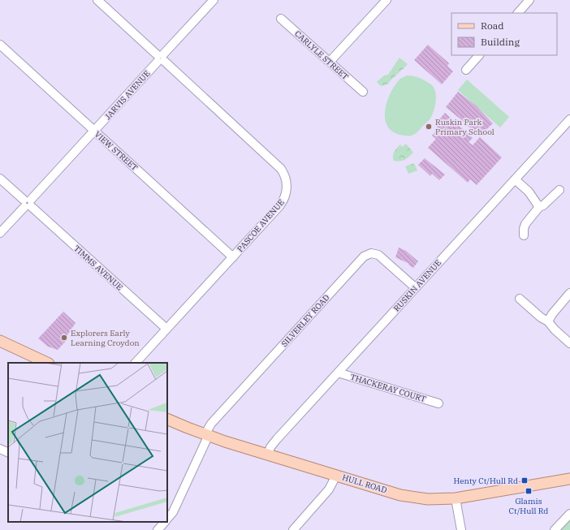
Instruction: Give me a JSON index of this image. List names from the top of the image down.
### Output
{
  "streets": {
    "main road": ["HULL ROAD"],
    "street": [
      "CARLYLE STREET",
      "JARVIS AVENUE",
      "VIEW STREET",
      "PASCOE AVENUE",
      "TIMMS AVENUE",
      "RUSKIN AVENUE",
      "SILVERLEY ROAD",
      "THACKERAY COURT"
    ]
  },
  "crossings": [
    ["JARVIS AVENUE", "VIEW STREET"],
    ["JARVIS AVENUE", "PASCOE AVENUE"],
    ["JARVIS AVENUE", "TIMMS AVENUE"],
    ["VIEW STREET", "PASCOE AVENUE"],
    ["PASCOE AVENUE", "TIMMS AVENUE"],
    ["RUSKIN AVENUE", "SILVERLEY ROAD"],
    ["RUSKIN AVENUE", "THACKERAY COURT"],
    ["RUSKIN AVENUE", "HULL ROAD"],
    ["SILVERLEY ROAD", "HULL ROAD"]
  ],
  "places": {
    "other": ["Ruskin Park Primary School", "Explorers Early Learning Croydon"],
    "transit": ["Henty Ct/Hull Rd", "Glamis Ct/Hull Rd"]
  },
  "legend": ["Road", "Building"]
}
